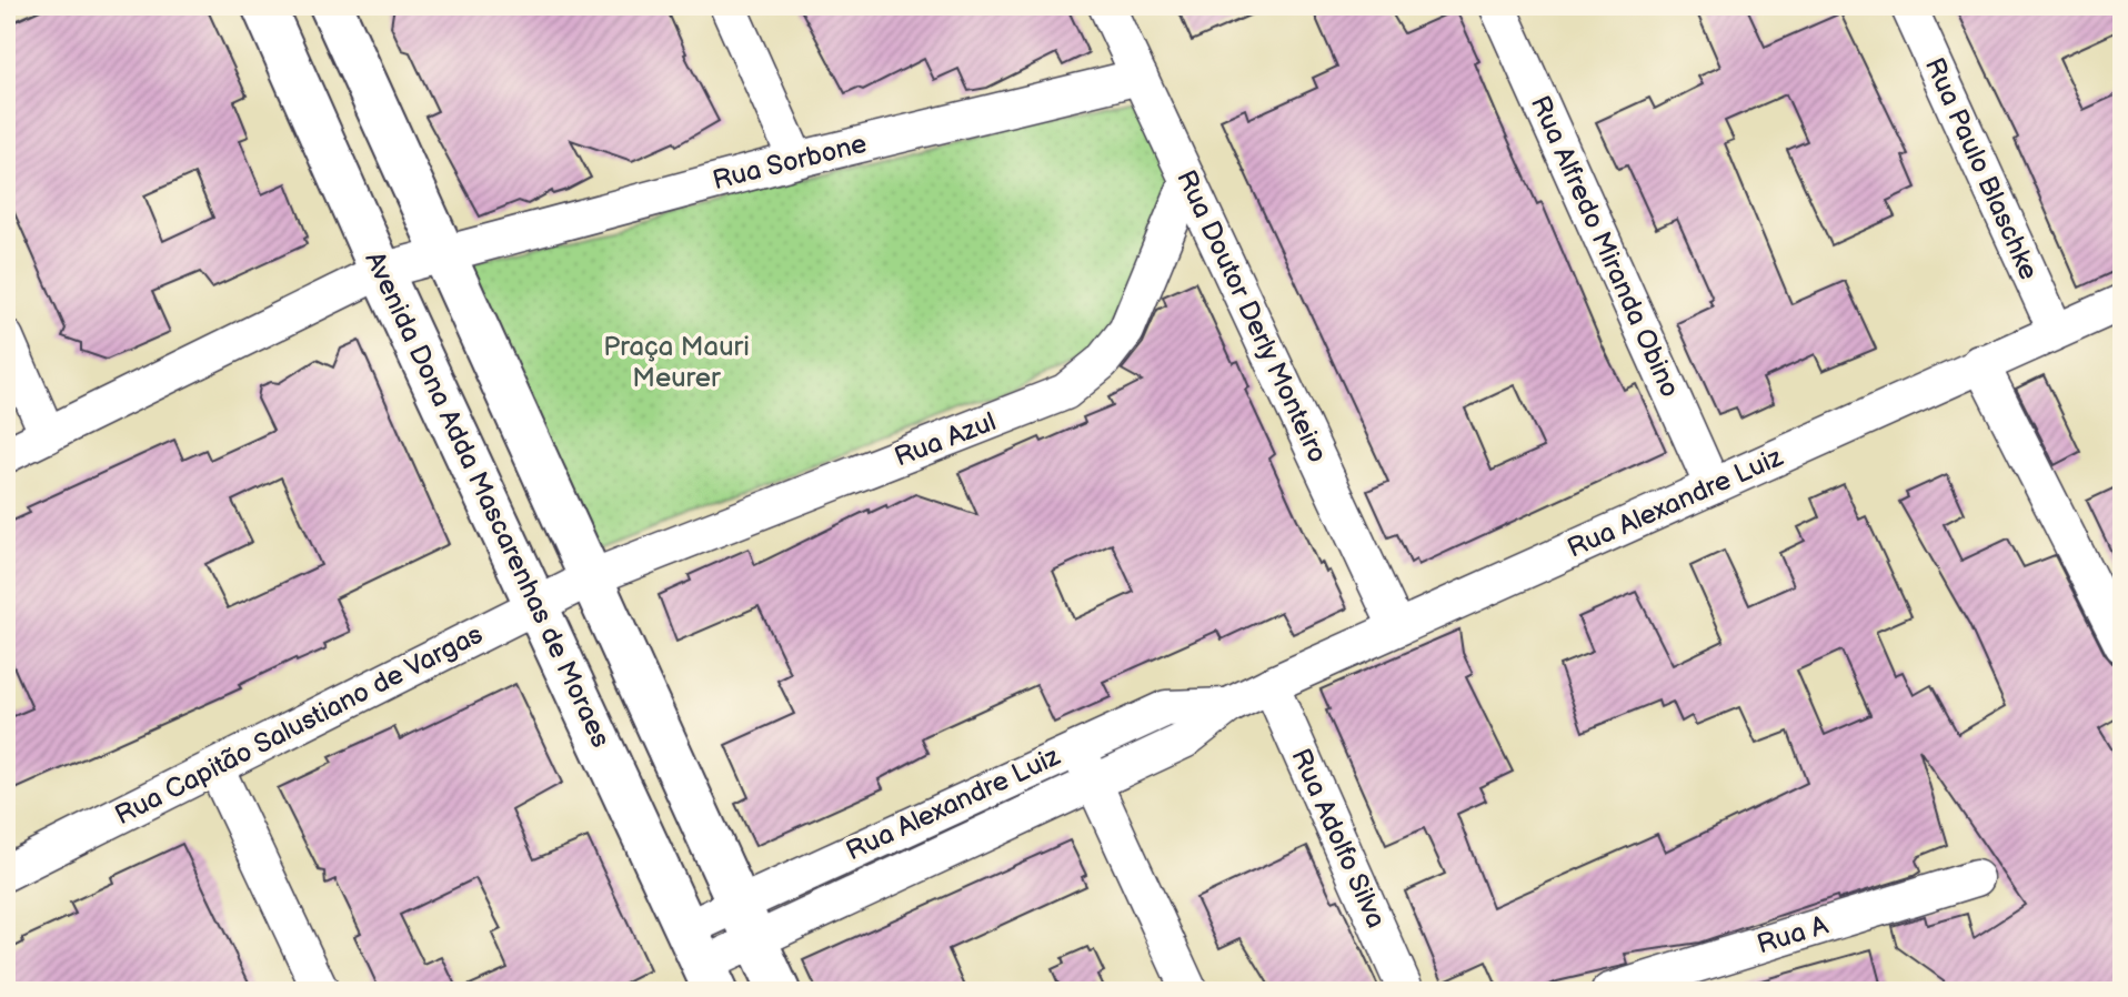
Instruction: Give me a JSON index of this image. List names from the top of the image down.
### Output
{
  "streets": {
    "main road": ["Avenida Dona Adda Mascarenhas de Moraes"],
    "street": [
      "Rua Sorbone",
      "Rua Paulo Blaschke",
      "Rua Alfredo Miranda Obino",
      "Rua Doutor Derly Monteiro",
      "Rua Azul",
      "Rua Alexandre Luiz",
      "Rua Capitão Salustiano de Vargas",
      "Rua Adolfo Silva",
      "Rua A"
    ]
  },
  "crossings": [
    ["Rua Sorbone", "Rua Doutor Derly Monteiro"],
    ["Rua Paulo Blaschke", "Rua Alexandre Luiz"],
    ["Rua Alfredo Miranda Obino", "Rua Alexandre Luiz"],
    ["Rua Doutor Derly Monteiro", "Rua Azul"],
    ["Rua Doutor Derly Monteiro", "Rua Alexandre Luiz"],
    ["Rua Azul", "Rua Capitão Salustiano de Vargas"],
    ["Avenida Dona Adda Mascarenhas de Moraes", "Rua Alexandre Luiz"],
    ["Avenida Dona Adda Mascarenhas de Moraes", "Rua Capitão Salustiano de Vargas"],
    ["Rua Alexandre Luiz", "Rua Adolfo Silva"]
  ],
  "parks": ["Praça Mauri Meurer"]
}
